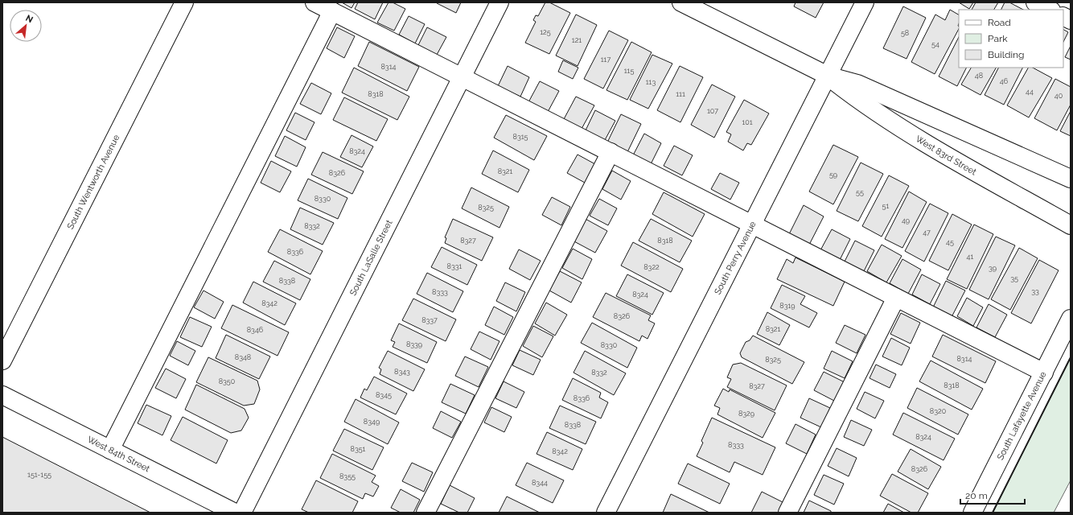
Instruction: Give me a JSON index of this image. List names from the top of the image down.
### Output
{
  "streets": {
    "street": [
      "West 83rd Street",
      "South Wentworth Avenue",
      "South LaSalle Street",
      "South Perry Avenue",
      "South Lafayette Avenue",
      "West 84th Street"
    ]
  },
  "crossings": [
    ["West 83rd Street", "South Perry Avenue"]
  ],
  "house_numbers": [
    "125",
    "58",
    "121",
    "54",
    "117",
    "8314",
    "115",
    "48",
    "46",
    "113",
    "44",
    "8318",
    "111",
    "40",
    "107",
    "101",
    "8315",
    "8324",
    "8321",
    "8326",
    "59",
    "55",
    "8330",
    "51",
    "8325",
    "49",
    "8332",
    "47",
    "8327",
    "8318",
    "45",
    "8336",
    "41",
    "8331",
    "8322",
    "39",
    "35",
    "8338",
    "33",
    "8333",
    "8324",
    "8342",
    "8319",
    "8326",
    "8337",
    "8321",
    "8346",
    "8339",
    "8330",
    "8348",
    "8314",
    "8325",
    "8343",
    "8332",
    "8350",
    "8318",
    "8327",
    "8345",
    "8336",
    "8320",
    "8329",
    "8349",
    "8338",
    "8324",
    "8333",
    "8351",
    "8342",
    "8326",
    "151-155",
    "8355",
    "8344"
  ],
  "legend": ["Road", "Park", "Building"],
  "scale_bar": "20 m",
  "north": "top right"
}
